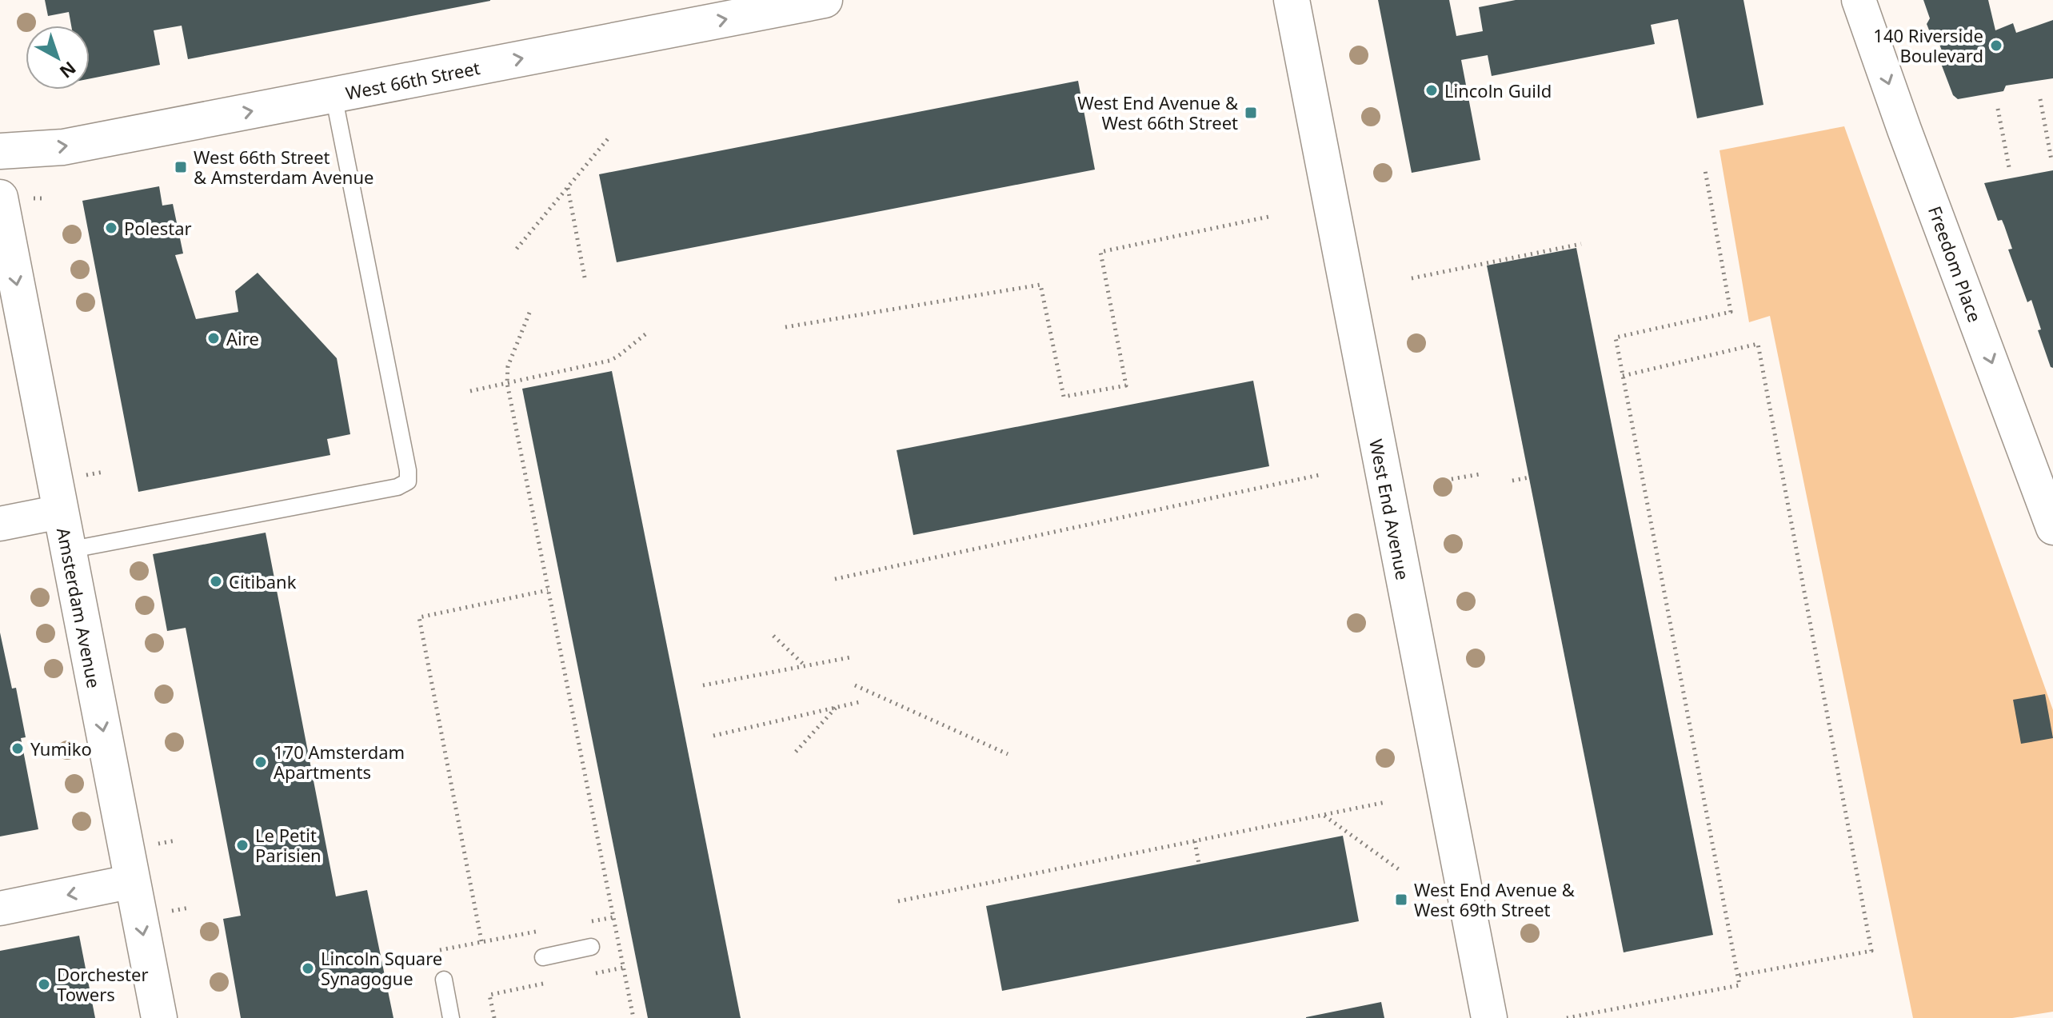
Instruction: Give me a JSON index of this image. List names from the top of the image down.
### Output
{
  "streets": {
    "main road": ["West 66th Street", "West End Avenue", "Amsterdam Avenue"],
    "street": ["Freedom Place"]
  },
  "one_way": ["West 66th Street", "Freedom Place", "Amsterdam Avenue"],
  "places": {
    "other": [
      "140 Riverside Boulevard",
      "Lincoln Guild",
      "Polestar",
      "Aire",
      "Citibank",
      "Yumiko",
      "170 Amsterdam Apartments",
      "Le Petit Parisien",
      "Lincoln Square Synagogue",
      "Dorchester Towers"
    ],
    "transit": ["West End Avenue & West 66th Street", "West 66th Street & Amsterdam Avenue", "West End Avenue & West 69th Street"]
  },
  "north": "bottom right"
}
